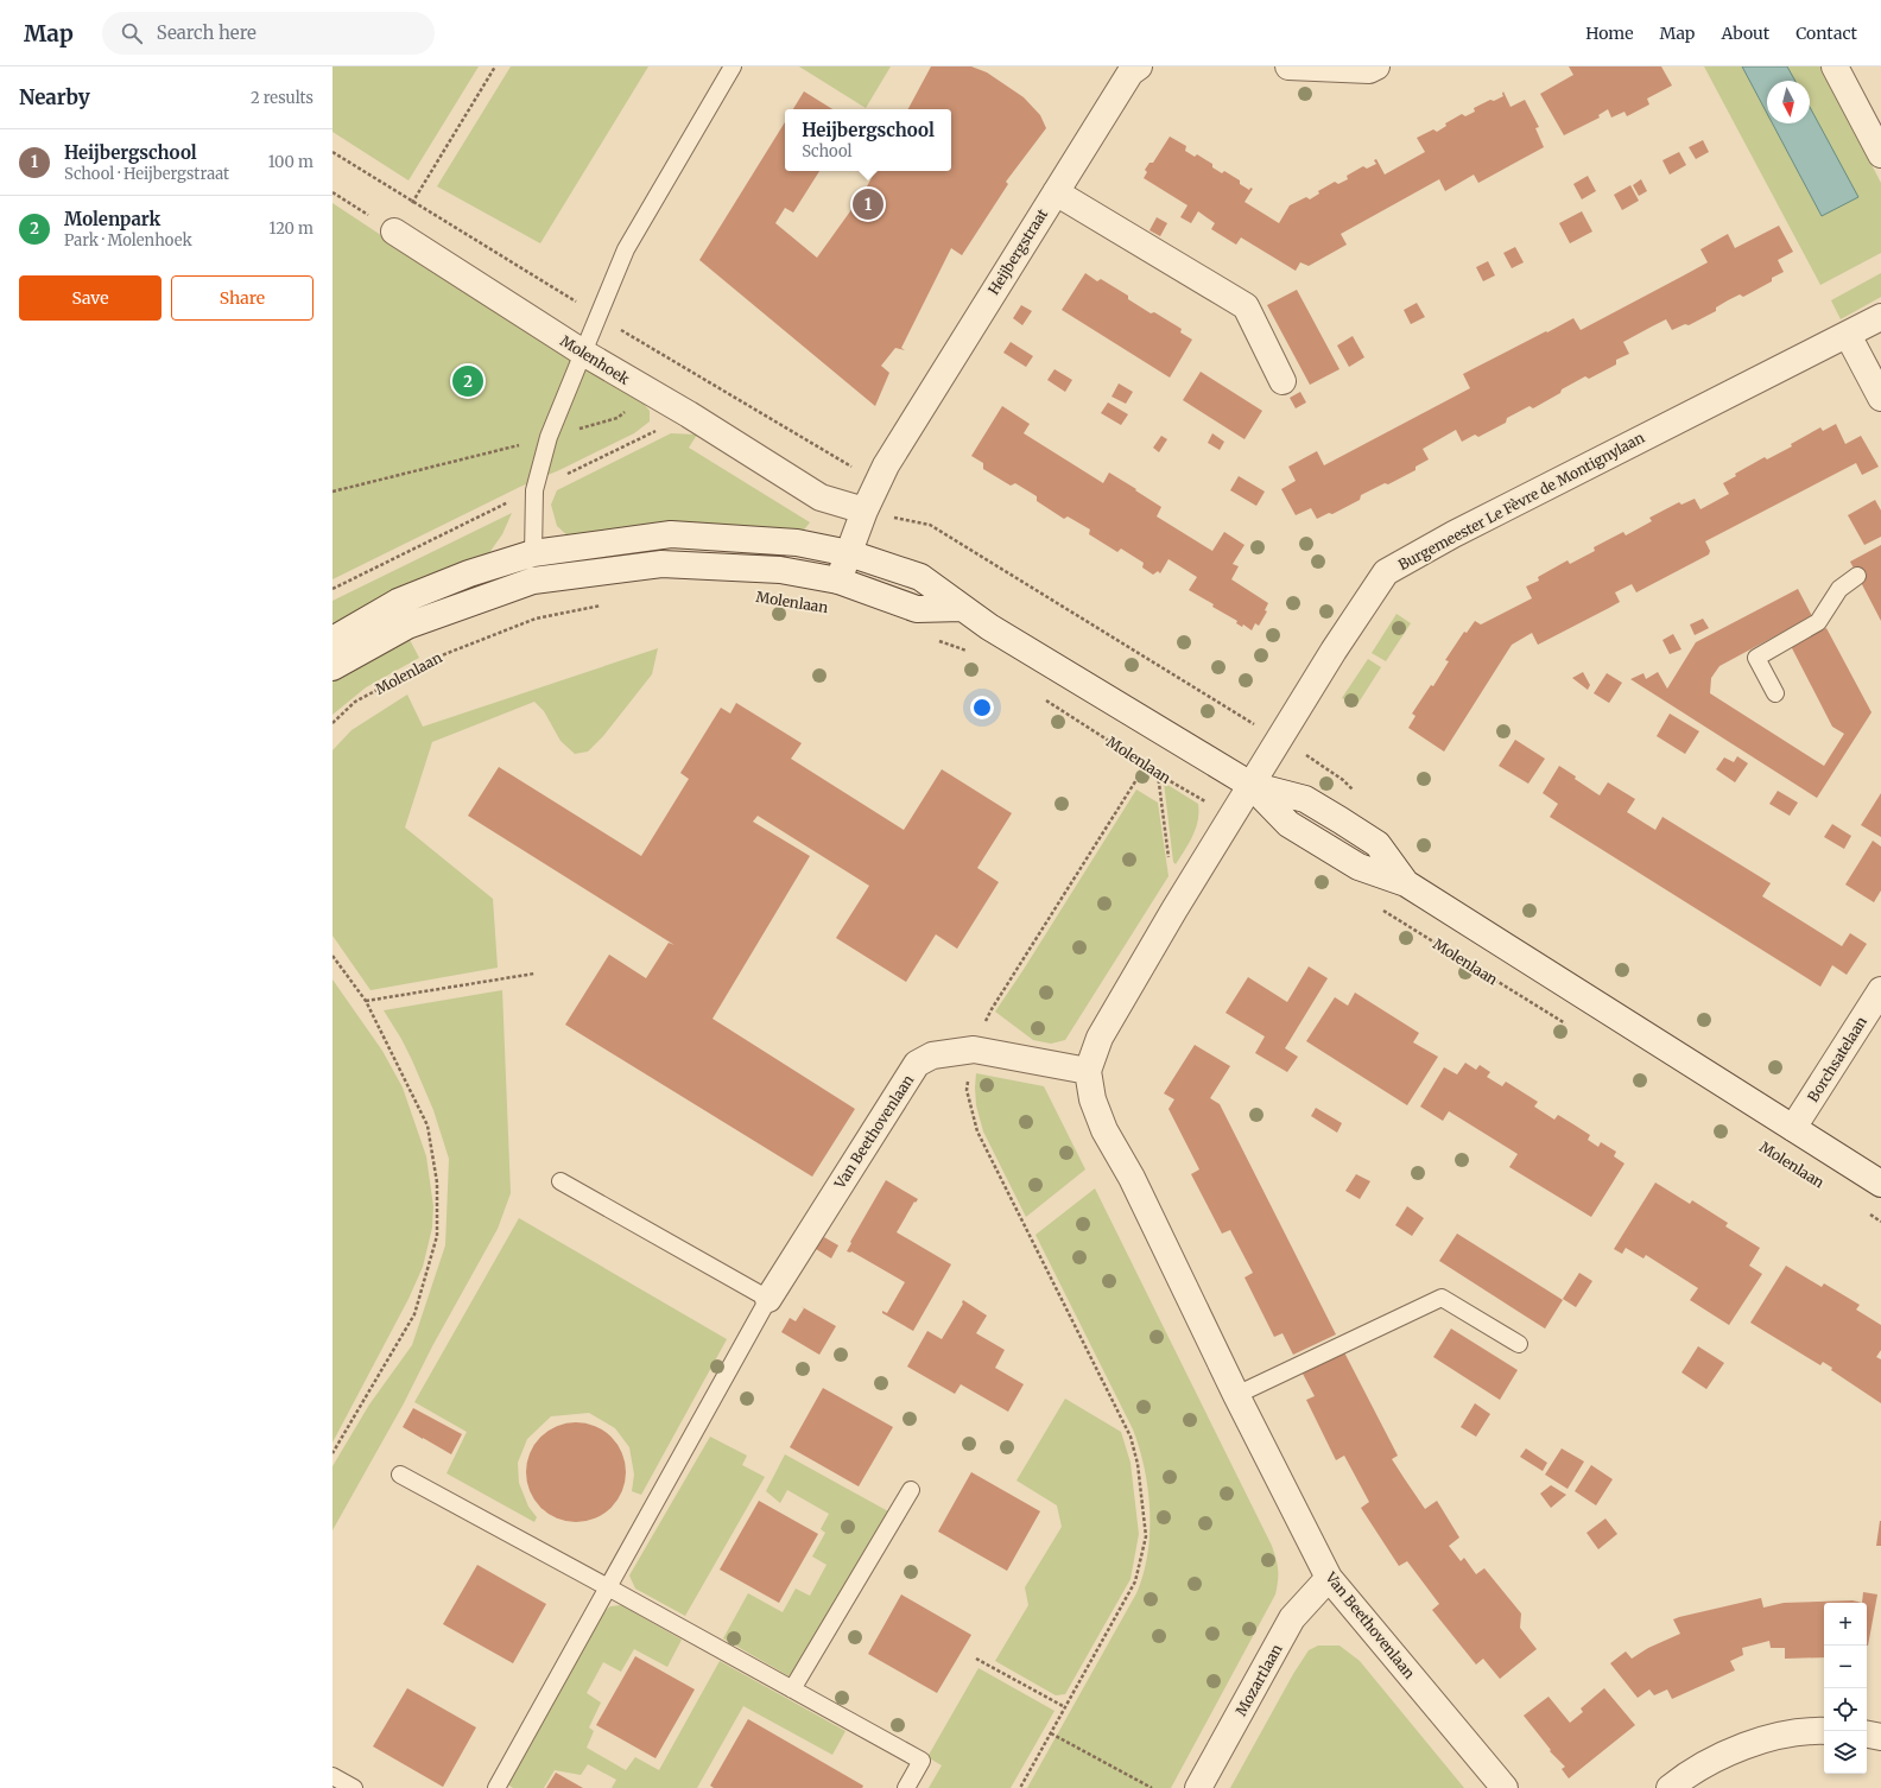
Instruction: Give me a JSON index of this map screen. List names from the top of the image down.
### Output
{
  "streets": {
    "street": [
      "Heijbergstraat",
      "Molenhoek",
      "Burgemeester Le Fèvre de Montignylaan",
      "Molenlaan",
      "Borchsatelaan",
      "Van Beethovenlaan",
      "Mozartlaan"
    ]
  },
  "crossings": [
    ["Heijbergstraat", "Molenhoek"],
    ["Heijbergstraat", "Molenlaan"],
    ["Burgemeester Le Fèvre de Montignylaan", "Van Beethovenlaan"],
    ["Molenlaan", "Van Beethovenlaan"],
    ["Van Beethovenlaan", "Mozartlaan"]
  ],
  "north": "bottom",
  "page": {
    "header": "Map",
    "search": "Search here",
    "nav": [
      "Home",
      "Map",
      "About",
      "Contact"
    ],
    "heading": ["Nearby", "2 results"],
    "popup": ["Heijbergschool", "School"],
    "list": [
      {
        "mark": "1",
        "name": "Heijbergschool",
        "note": "School · Heijbergstraat",
        "value": "100 m"
      },
      {
        "mark": "2",
        "name": "Molenpark",
        "note": "Park · Molenhoek",
        "value": "120 m"
      }
    ],
    "pins": ["1", "2"],
    "buttons": ["Save", "Share"],
    "map_buttons": ["+", "−"]
  }
}
